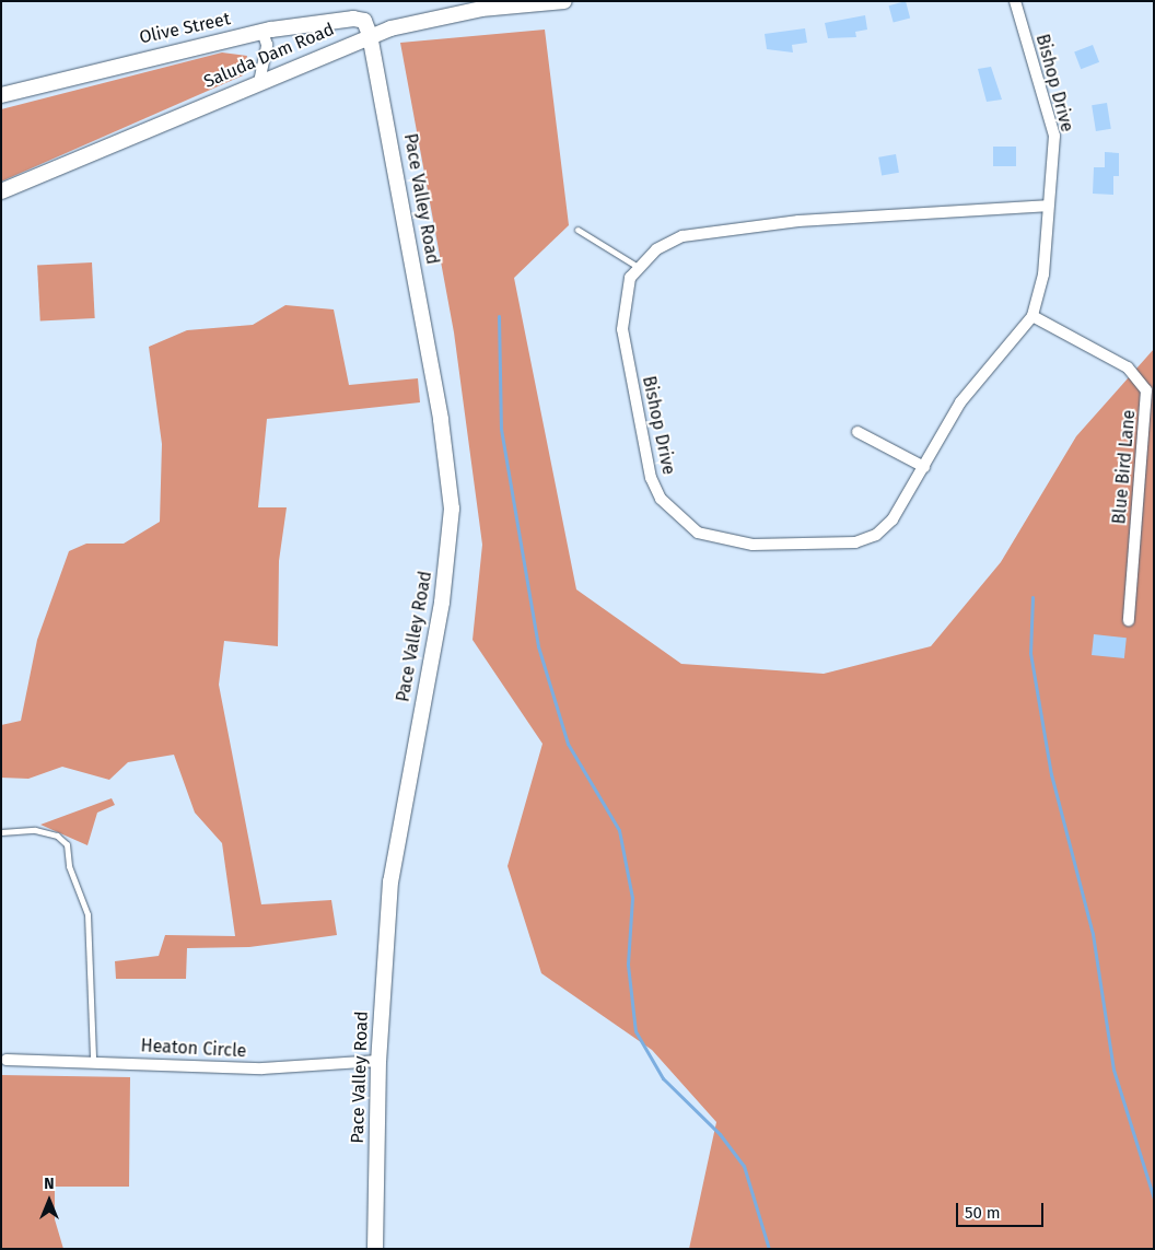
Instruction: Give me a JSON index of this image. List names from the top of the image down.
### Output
{
  "streets": {
    "street": [
      "Olive Street",
      "Saluda Dam Road",
      "Bishop Drive",
      "Pace Valley Road",
      "Blue Bird Lane",
      "Heaton Circle"
    ]
  },
  "crossings": [
    ["Olive Street", "Saluda Dam Road"],
    ["Olive Street", "Pace Valley Road"],
    ["Saluda Dam Road", "Pace Valley Road"],
    ["Bishop Drive", "Blue Bird Lane"],
    ["Pace Valley Road", "Heaton Circle"]
  ],
  "scale_bar": "50 m",
  "north": "top"
}
